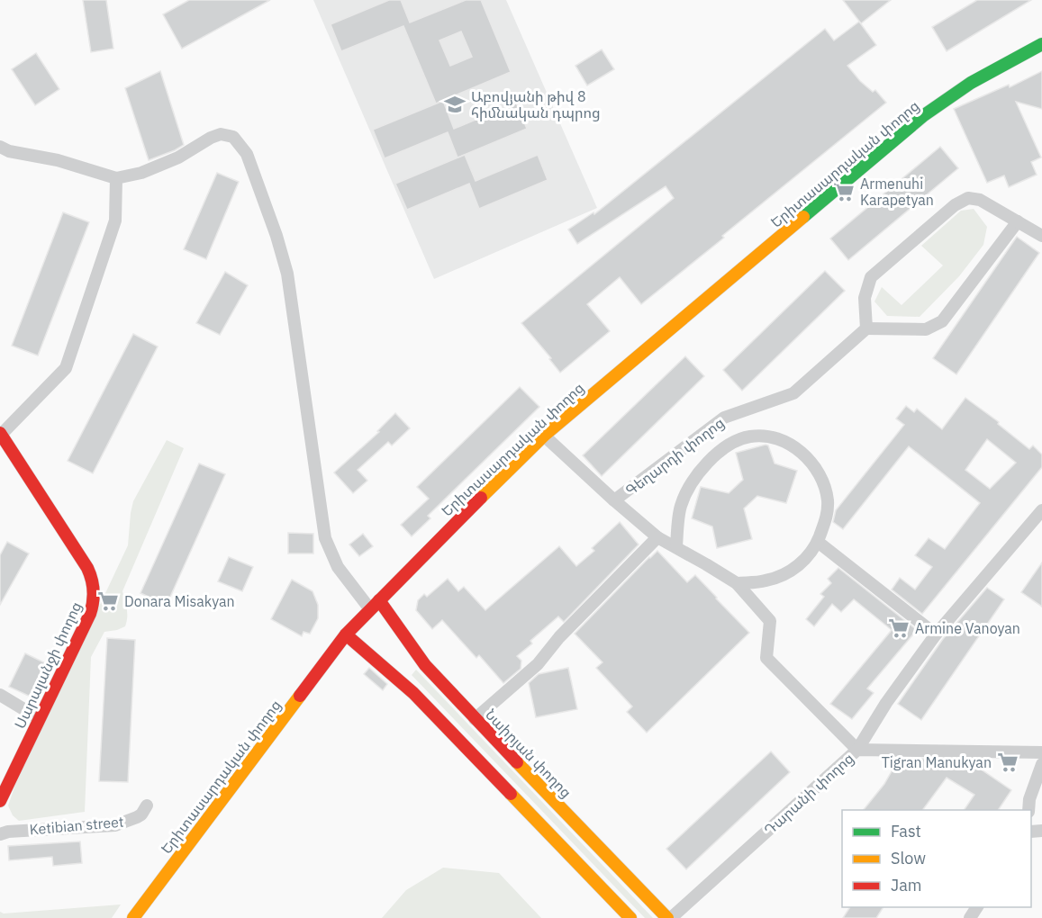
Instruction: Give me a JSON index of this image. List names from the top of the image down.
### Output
{
  "streets": {
    "street": [
      "Երիտասարդական փողոց",
      "Գեղարդի փողոց",
      "Սարալանջի փողոց",
      "Նաիրյան փողոց",
      "Դարանի փողոց",
      "Ketibian street"
    ]
  },
  "crossings": [
    ["Երիտասարդական փողոց", "Նաիրյան փողոց"],
    ["Նաիրյան փողոց", "Դարանի փողոց"]
  ],
  "places": {
    "school or university": ["Աբովյանի թիվ 8 հիմնական դպրոց"],
    "supermarket": [
      "Armenuhi Karapetyan",
      "Donara Misakyan",
      "Armine Vanoyan",
      "Tigran Manukyan"
    ]
  },
  "legend": ["Fast", "Slow", "Jam"]
}
